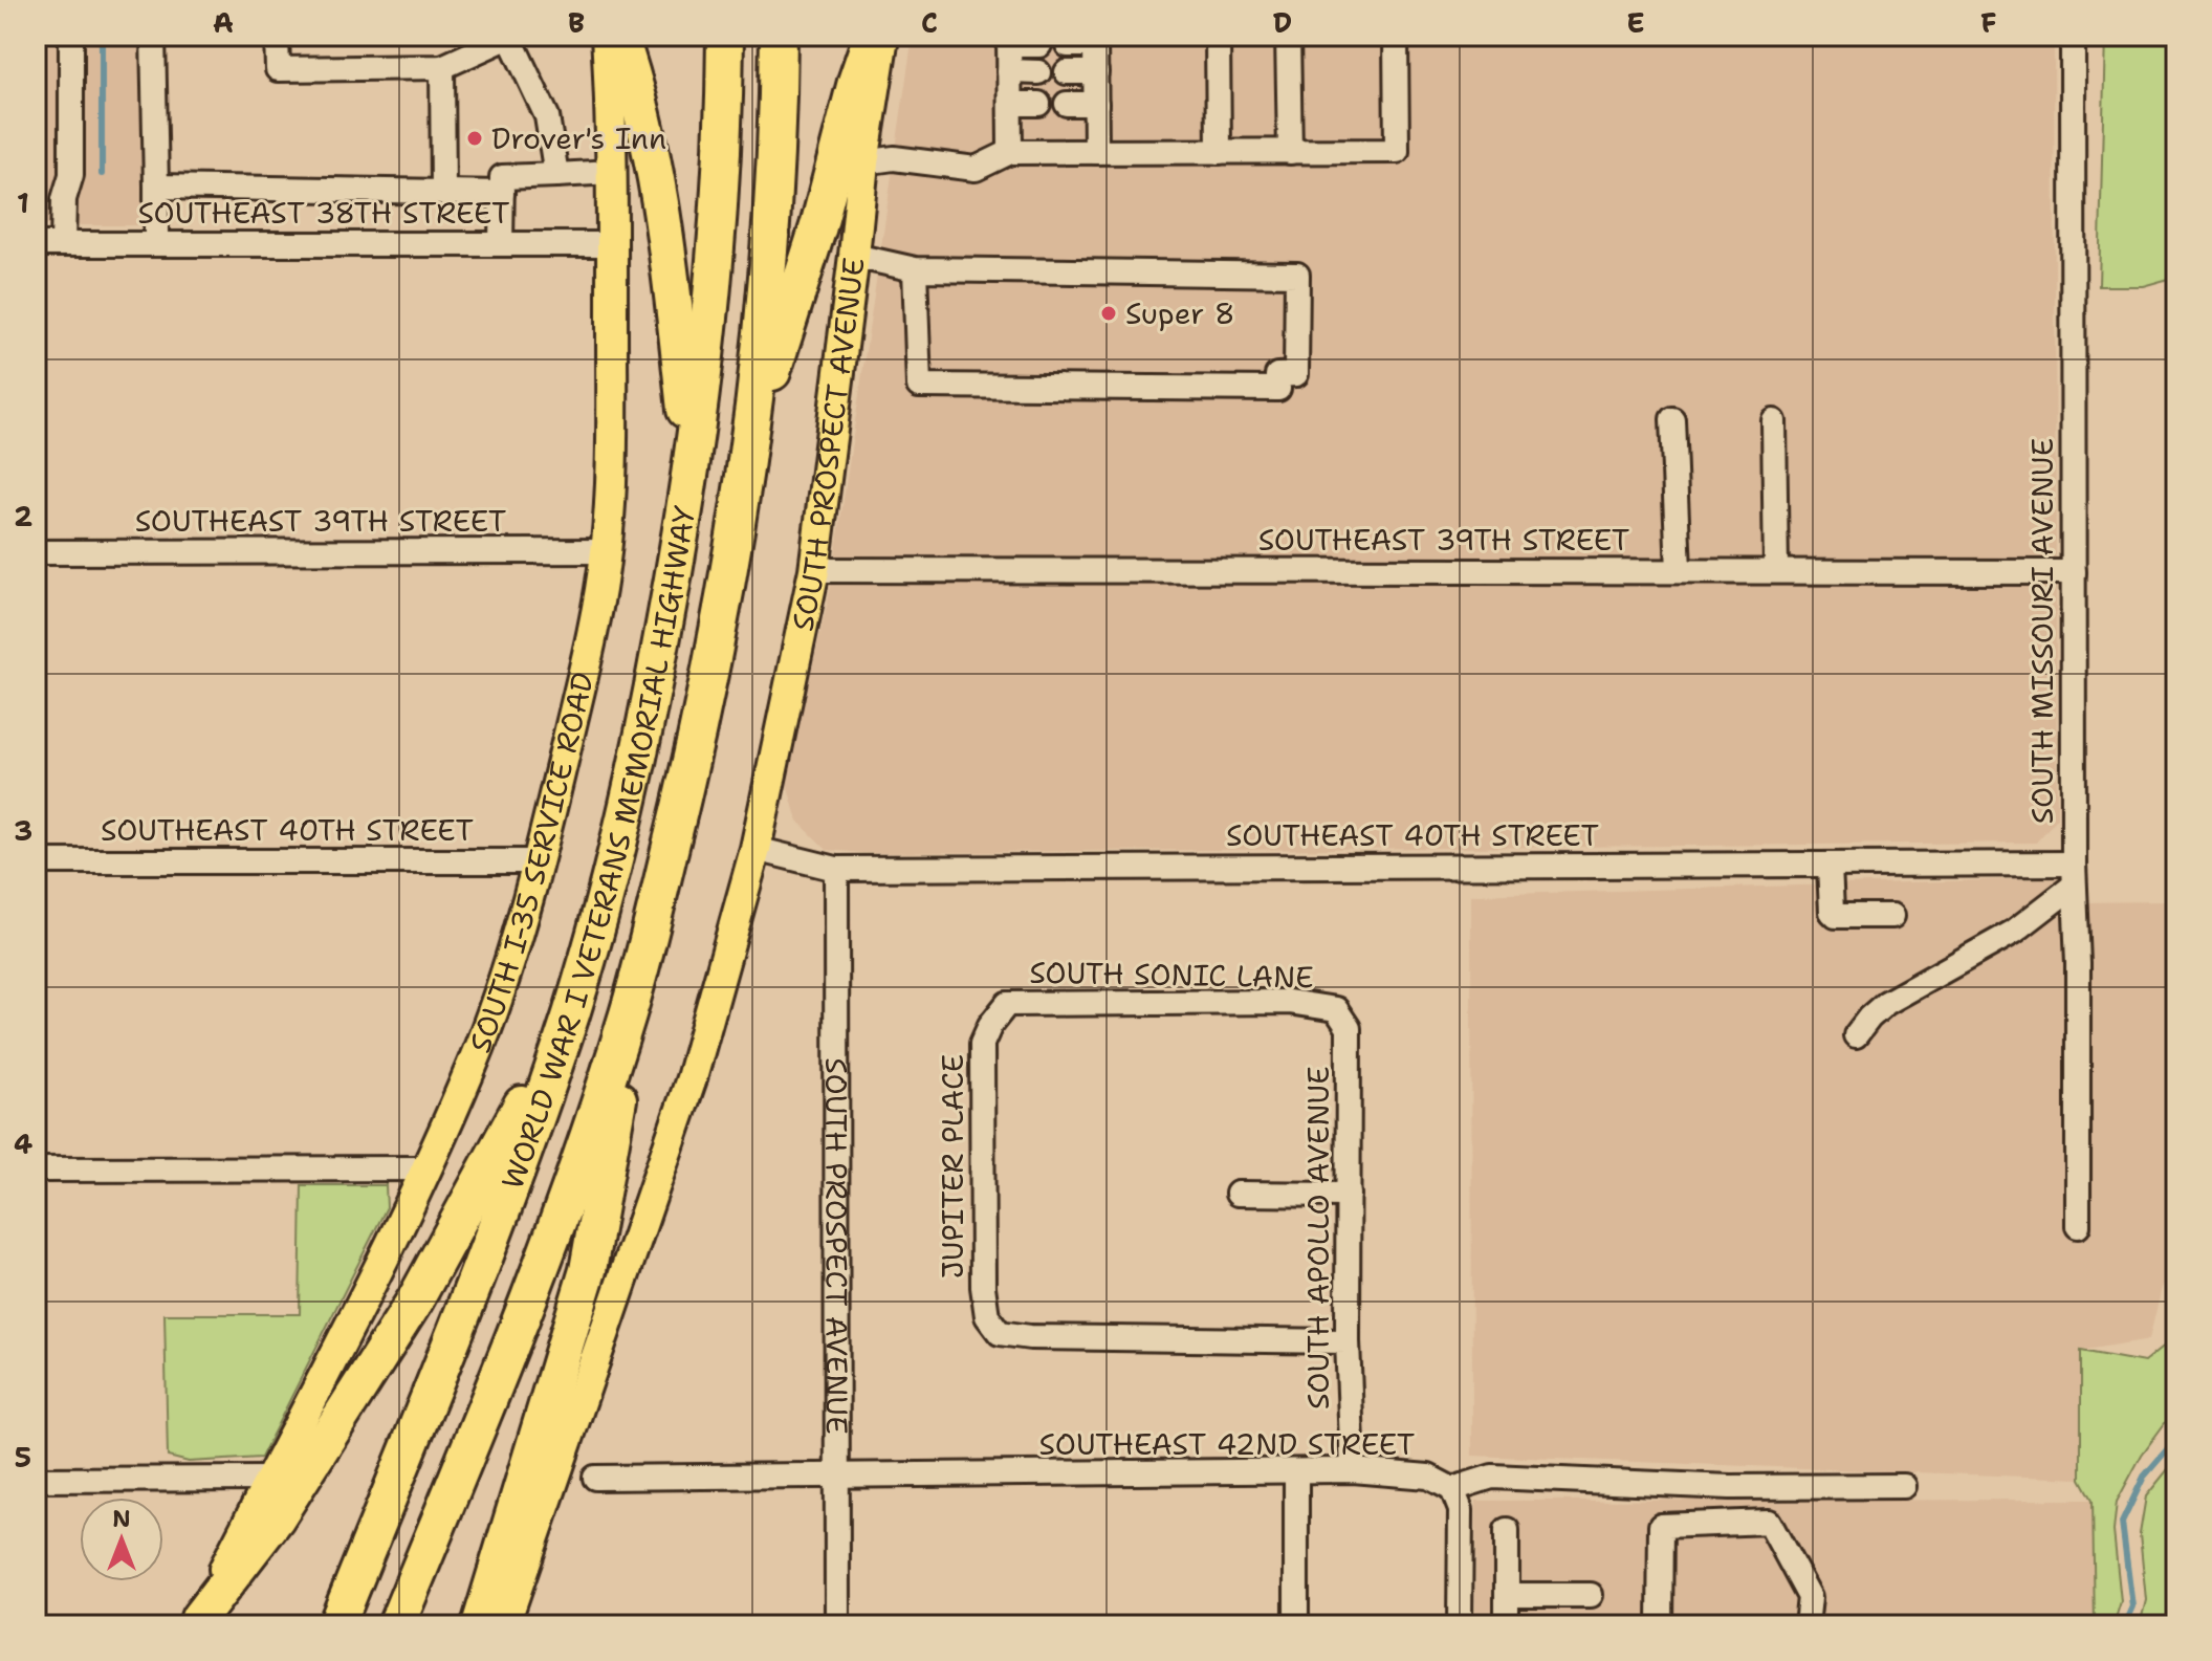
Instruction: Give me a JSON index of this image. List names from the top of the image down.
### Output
{
  "streets": {
    "highway": ["WORLD WAR I VETERANS MEMORIAL HIGHWAY"],
    "main road": ["SOUTH PROSPECT AVENUE", "SOUTH I-35 SERVICE ROAD"],
    "street": [
      "SOUTHEAST 38TH STREET",
      "SOUTHEAST 39TH STREET",
      "SOUTH MISSOURI AVENUE",
      "SOUTHEAST 40TH STREET",
      "SOUTH SONIC LANE",
      "JUPITER PLACE",
      "SOUTH APOLLO AVENUE",
      "SOUTHEAST 42ND STREET"
    ]
  },
  "crossings": [
    ["SOUTHEAST 38TH STREET", "SOUTH I-35 SERVICE ROAD"],
    ["SOUTH PROSPECT AVENUE", "SOUTHEAST 39TH STREET"],
    ["SOUTH PROSPECT AVENUE", "SOUTHEAST 40TH STREET"],
    ["SOUTH PROSPECT AVENUE", "SOUTHEAST 42ND STREET"],
    ["SOUTHEAST 39TH STREET", "SOUTH MISSOURI AVENUE"],
    ["SOUTHEAST 39TH STREET", "SOUTH I-35 SERVICE ROAD"],
    ["SOUTH MISSOURI AVENUE", "SOUTHEAST 40TH STREET"],
    ["SOUTHEAST 40TH STREET", "SOUTH I-35 SERVICE ROAD"],
    ["SOUTH SONIC LANE", "JUPITER PLACE"],
    ["SOUTH SONIC LANE", "SOUTH APOLLO AVENUE"],
    ["JUPITER PLACE", "SOUTH APOLLO AVENUE"],
    ["SOUTH APOLLO AVENUE", "SOUTHEAST 42ND STREET"]
  ],
  "places": ["Drover's Inn", "Super 8"],
  "north": "top",
  "grid": {
    "columns": [
      "A",
      "B",
      "C",
      "D",
      "E",
      "F"
    ],
    "rows": [
      "1",
      "2",
      "3",
      "4",
      "5"
    ]
  }
}
